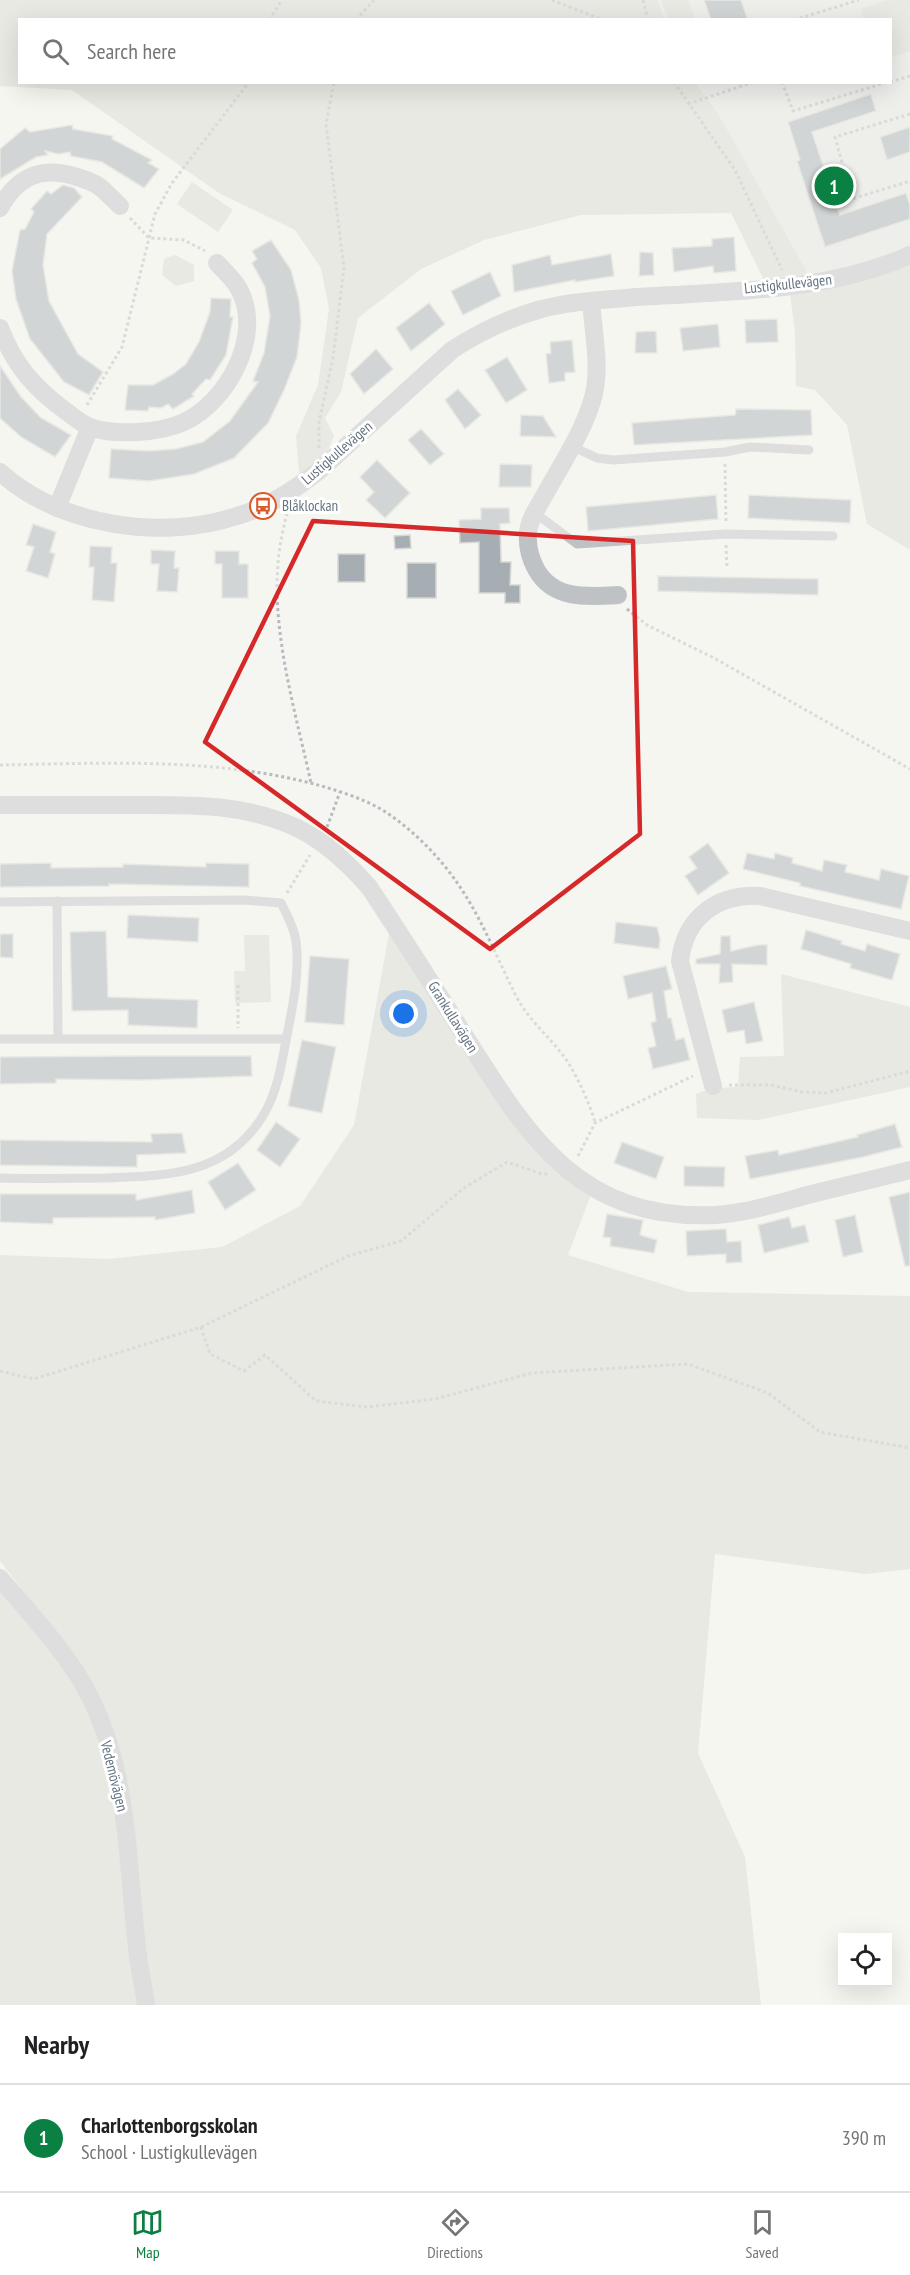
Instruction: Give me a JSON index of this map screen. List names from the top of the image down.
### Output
{
  "streets": {
    "street": ["Lustigkullevägen", "Grankullavägen", "Vedemövägen"]
  },
  "places": {
    "bus stop": ["Blåklockan"]
  },
  "page": {
    "search": "Search here",
    "pins": "1",
    "heading": "Nearby",
    "list": [
      {
        "mark": "1",
        "name": "Charlottenborgsskolan",
        "note": "School · Lustigkullevägen",
        "value": "390 m"
      }
    ],
    "nav": ["Map", "Directions", "Saved"]
  }
}
